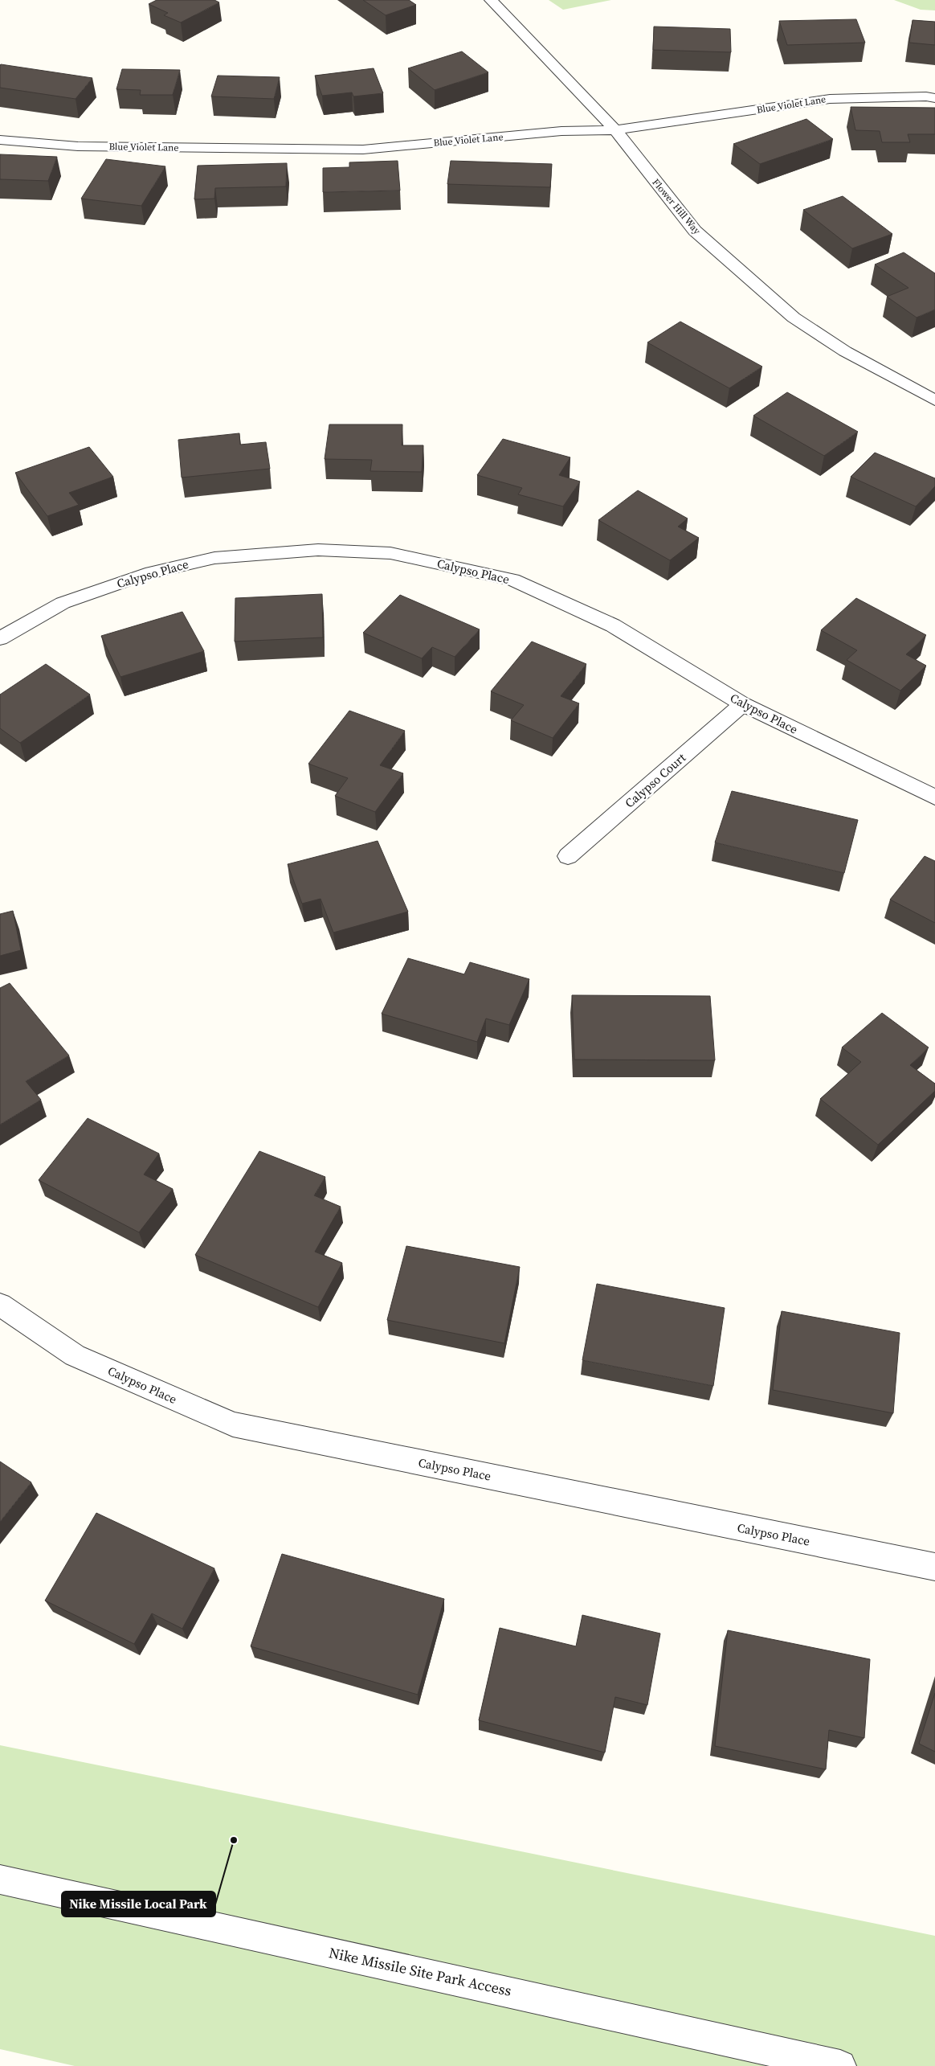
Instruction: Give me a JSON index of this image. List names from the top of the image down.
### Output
{
  "streets": {
    "street": [
      "Blue Violet Lane",
      "Flower Hill Way",
      "Calypso Place",
      "Calypso Court",
      "Nike Missile Site Park Access"
    ]
  },
  "crossings": [
    ["Blue Violet Lane", "Flower Hill Way"],
    ["Calypso Place", "Calypso Court"]
  ],
  "places": ["Nike Missile Local Park"]
}
